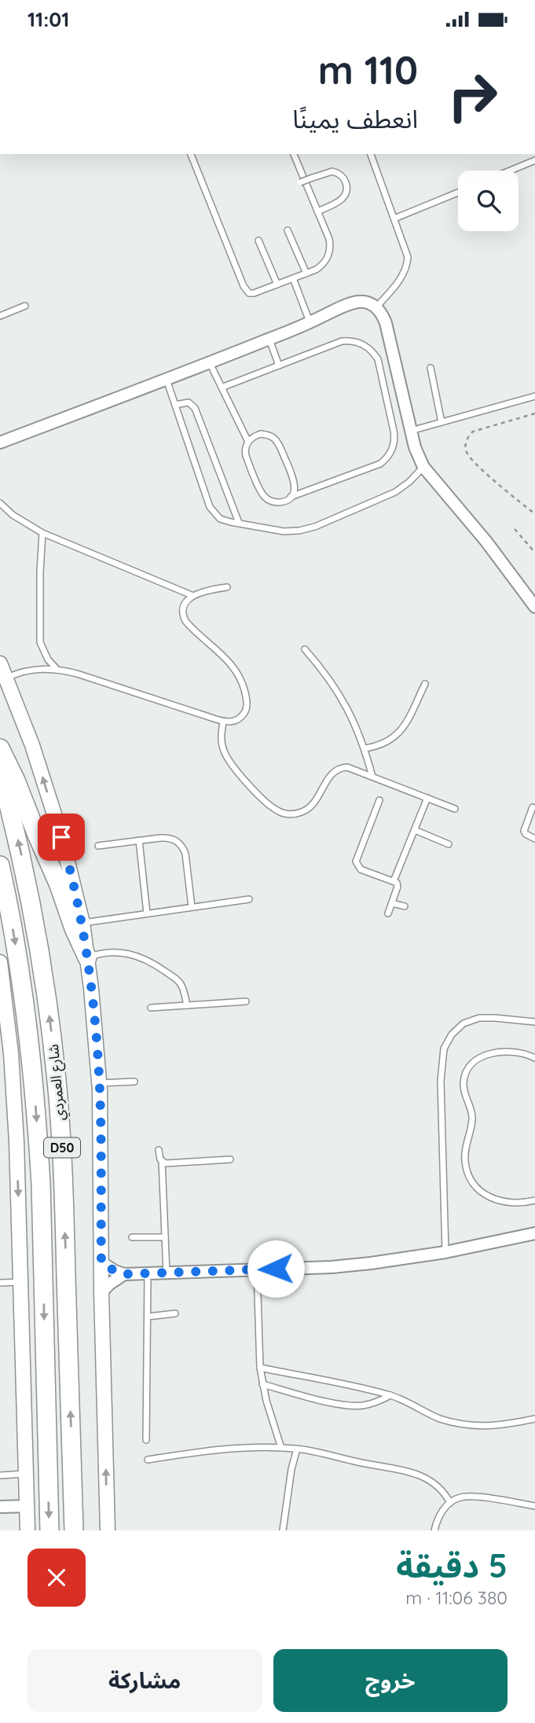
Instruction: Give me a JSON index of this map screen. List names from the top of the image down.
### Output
{
  "streets": {
    "main road": ["شارع العمردي", "D50"]
  },
  "page": {
    "status": "11:01",
    "turn": ["110 m", "انعطف يمينًا"],
    "heading": ["5 دقيقة", "380 m · 11:06"],
    "buttons": ["خروج", "مشاركة"]
  }
}
